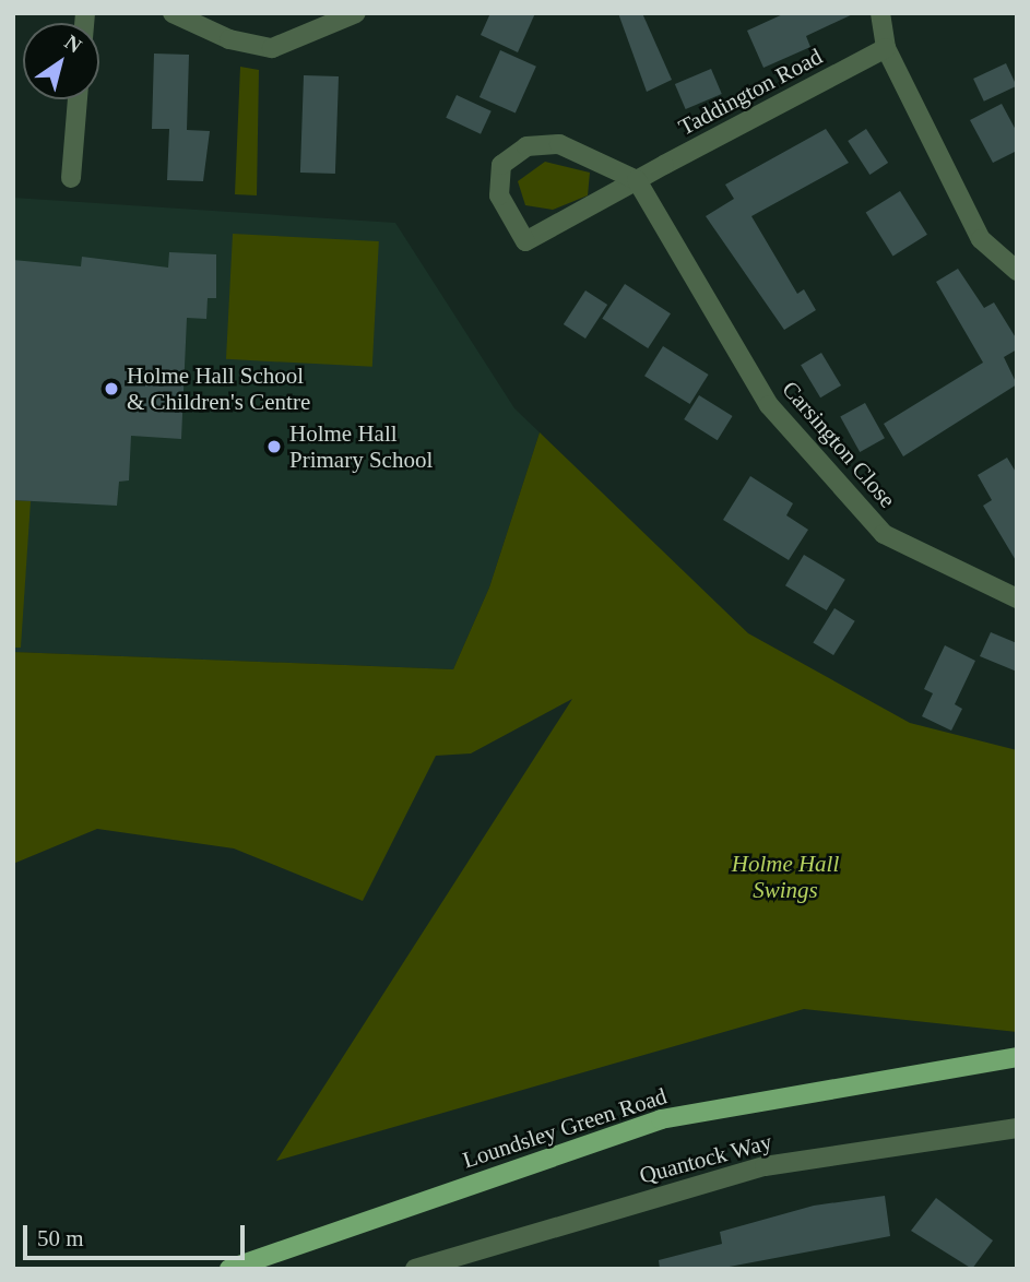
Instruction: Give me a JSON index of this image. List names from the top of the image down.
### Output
{
  "streets": {
    "main road": ["Loundsley Green Road"],
    "street": ["Taddington Road", "Carsington Close", "Quantock Way"]
  },
  "crossings": [
    ["Taddington Road", "Carsington Close"]
  ],
  "parks": ["Holme Hall Swings"],
  "places": ["Holme Hall School & Children's Centre", "Holme Hall Primary School"],
  "scale_bar": "50 m",
  "north": "top right"
}
